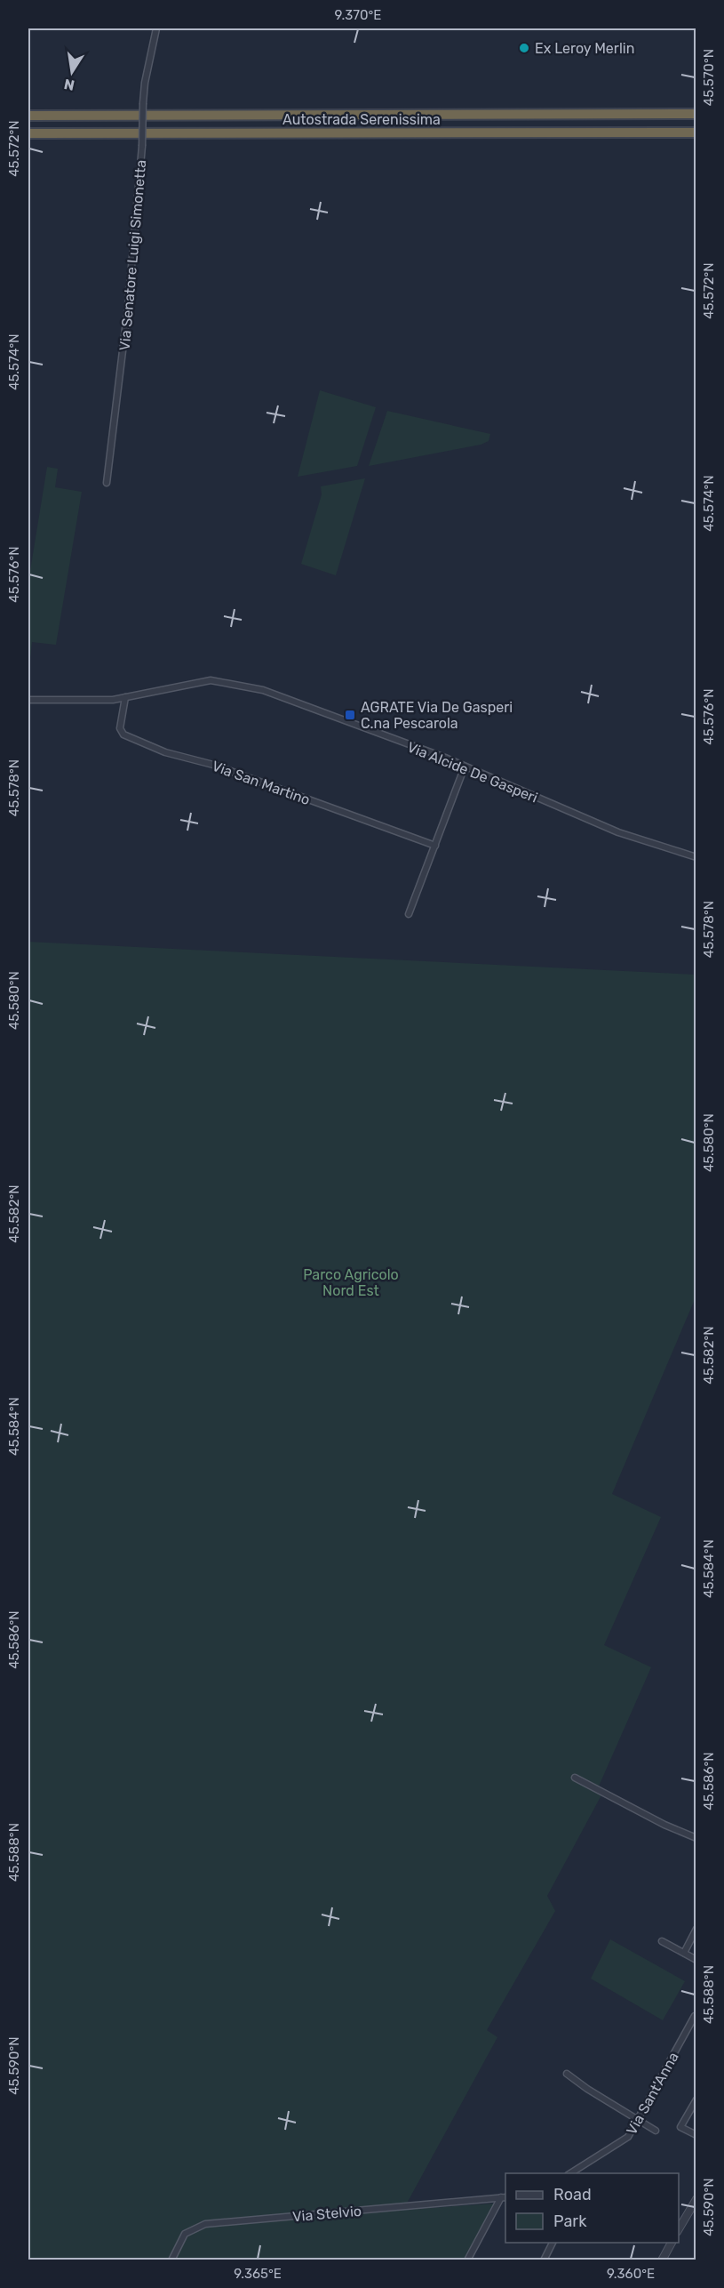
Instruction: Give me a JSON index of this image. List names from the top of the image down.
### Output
{
  "streets": {
    "highway": ["Autostrada Serenissima"],
    "street": [
      "Via Senatore Luigi Simonetta",
      "Via Alcide De Gasperi",
      "Via San Martino",
      "Via Sant'Anna",
      "Via Stelvio"
    ]
  },
  "crossings": [
    ["Via Alcide De Gasperi", "Via San Martino"]
  ],
  "parks": ["Parco Agricolo Nord Est"],
  "places": {
    "other": ["Ex Leroy Merlin"],
    "transit": ["AGRATE Via De Gasperi C.na Pescarola"]
  },
  "legend": ["Road", "Park"],
  "north": "bottom",
  "coordinates": [
    "9.370°E",
    "45.570°N",
    "45.572°N",
    "45.574°N",
    "45.576°N",
    "45.578°N",
    "45.580°N",
    "45.582°N",
    "45.584°N",
    "45.586°N",
    "45.588°N",
    "45.590°N",
    "9.365°E",
    "9.360°E"
  ]
}
